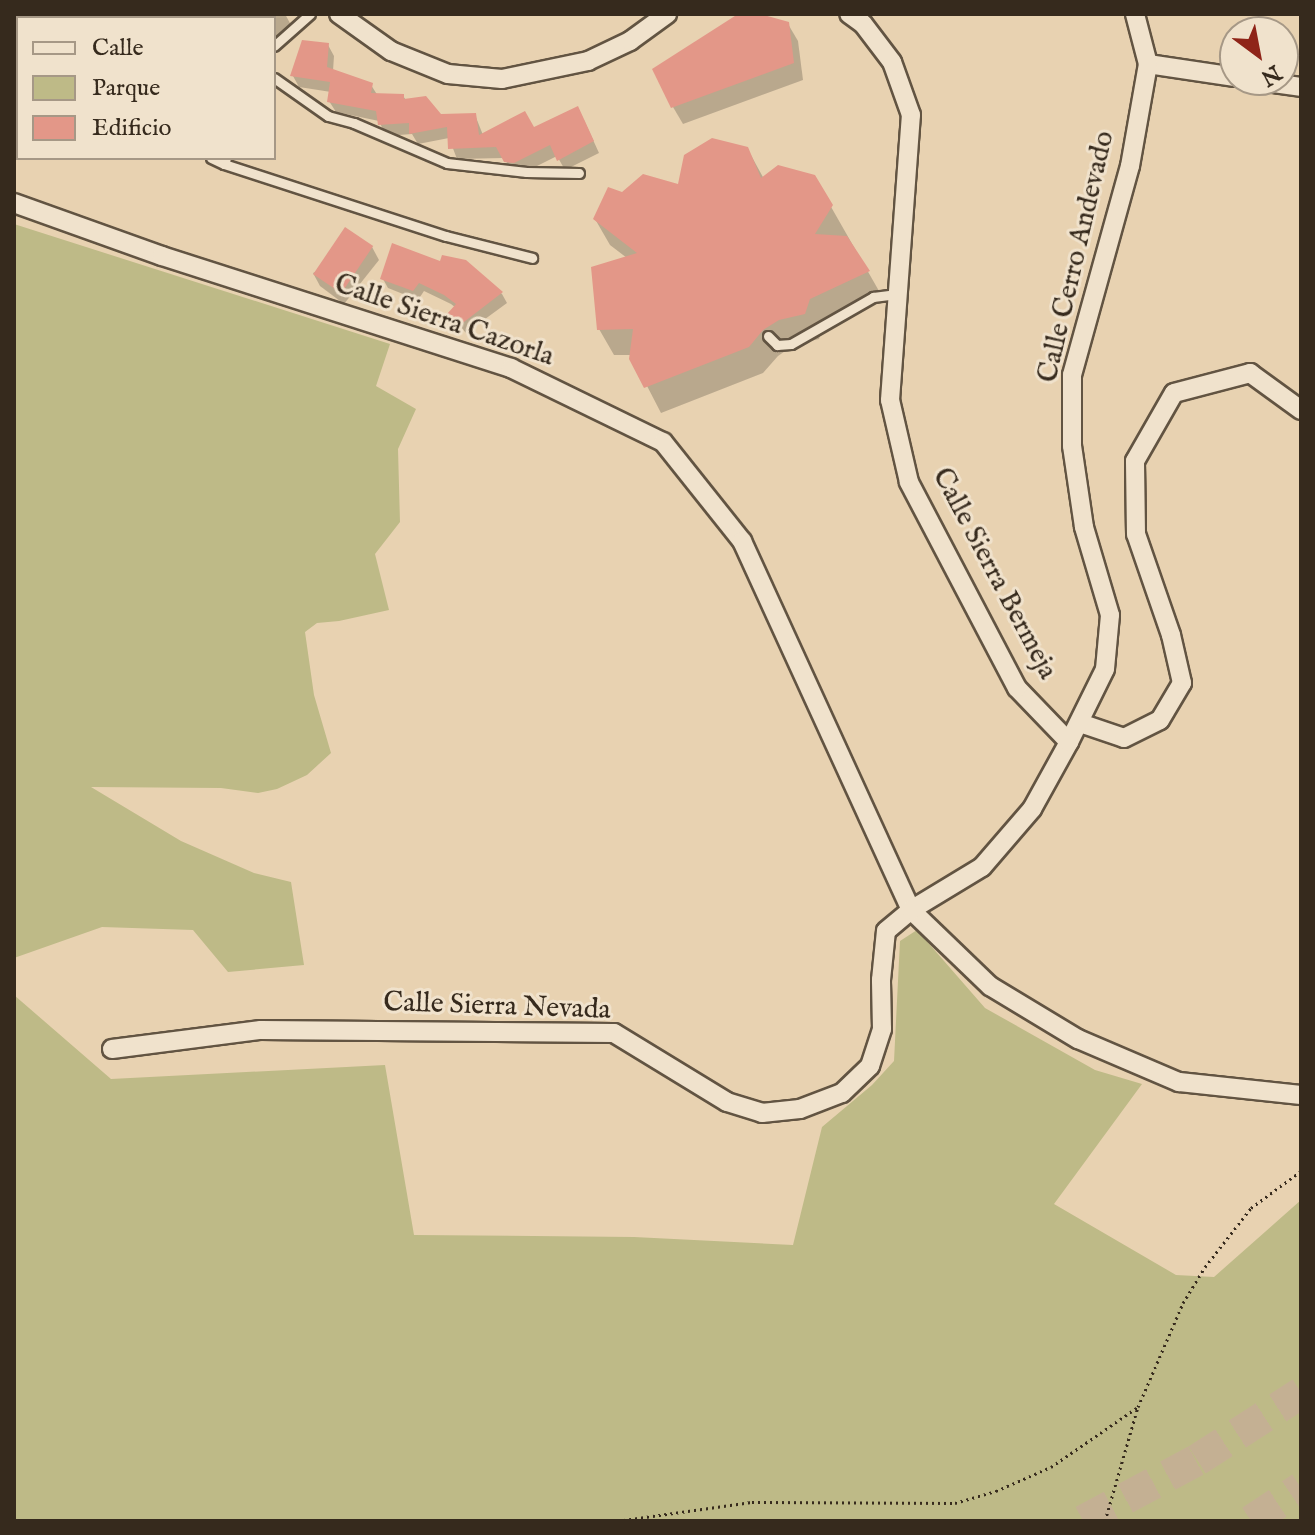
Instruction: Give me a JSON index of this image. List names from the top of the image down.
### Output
{
  "streets": {
    "street": [
      "Calle Cerro Andevado",
      "Calle Sierra Cazorla",
      "Calle Sierra Bermeja",
      "Calle Sierra Nevada"
    ]
  },
  "crossings": [
    ["Calle Cerro Andevado", "Calle Sierra Bermeja"],
    ["Calle Sierra Cazorla", "Calle Sierra Nevada"]
  ],
  "legend": ["Calle", "Parque", "Edificio"],
  "north": "bottom right"
}
